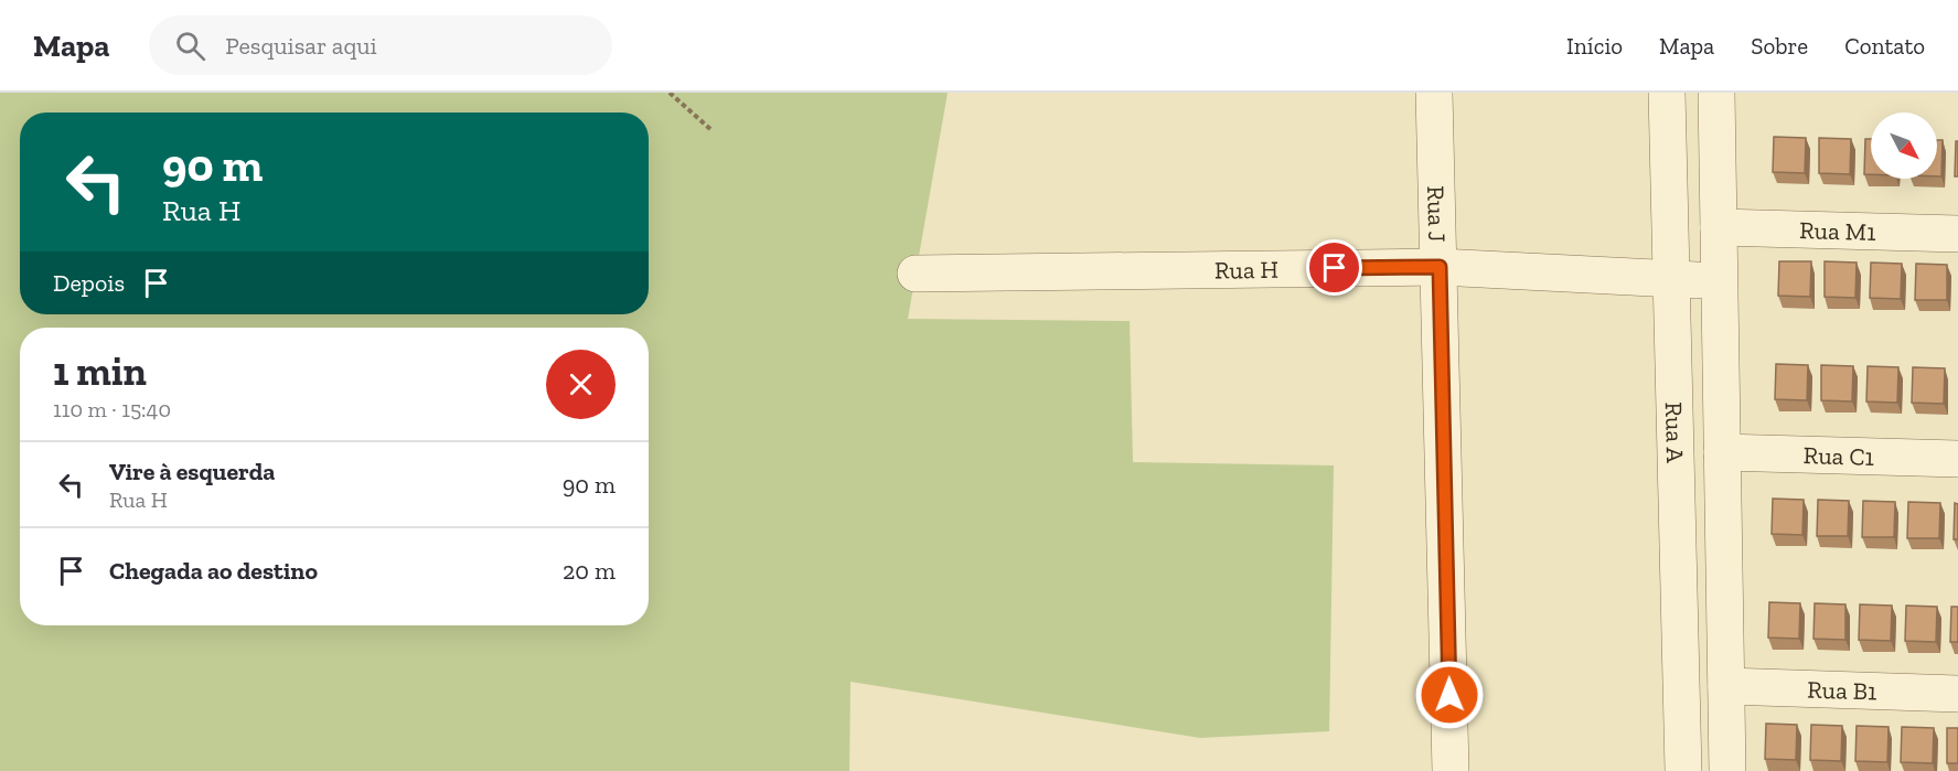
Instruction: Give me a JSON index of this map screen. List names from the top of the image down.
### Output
{
  "streets": {
    "street": [
      "Rua J",
      "Rua M1",
      "Rua H",
      "Rua A",
      "Rua C1",
      "Rua B1"
    ]
  },
  "crossings": [
    ["Rua J", "Rua H"],
    ["Rua M1", "Rua A"],
    ["Rua H", "Rua A"],
    ["Rua A", "Rua C1"],
    ["Rua A", "Rua B1"]
  ],
  "north": "bottom right",
  "page": {
    "header": "Mapa",
    "search": "Pesquisar aqui",
    "nav": [
      "Início",
      "Mapa",
      "Sobre",
      "Contato"
    ],
    "turn": ["90 m", "Rua H"],
    "then": "Depois",
    "heading": ["1 min", "110 m · 15:40"],
    "list": [
      {
        "name": "Vire à esquerda",
        "note": "Rua H",
        "value": "90 m"
      },
      {
        "name": "Chegada ao destino",
        "value": "20 m"
      }
    ]
  }
}
